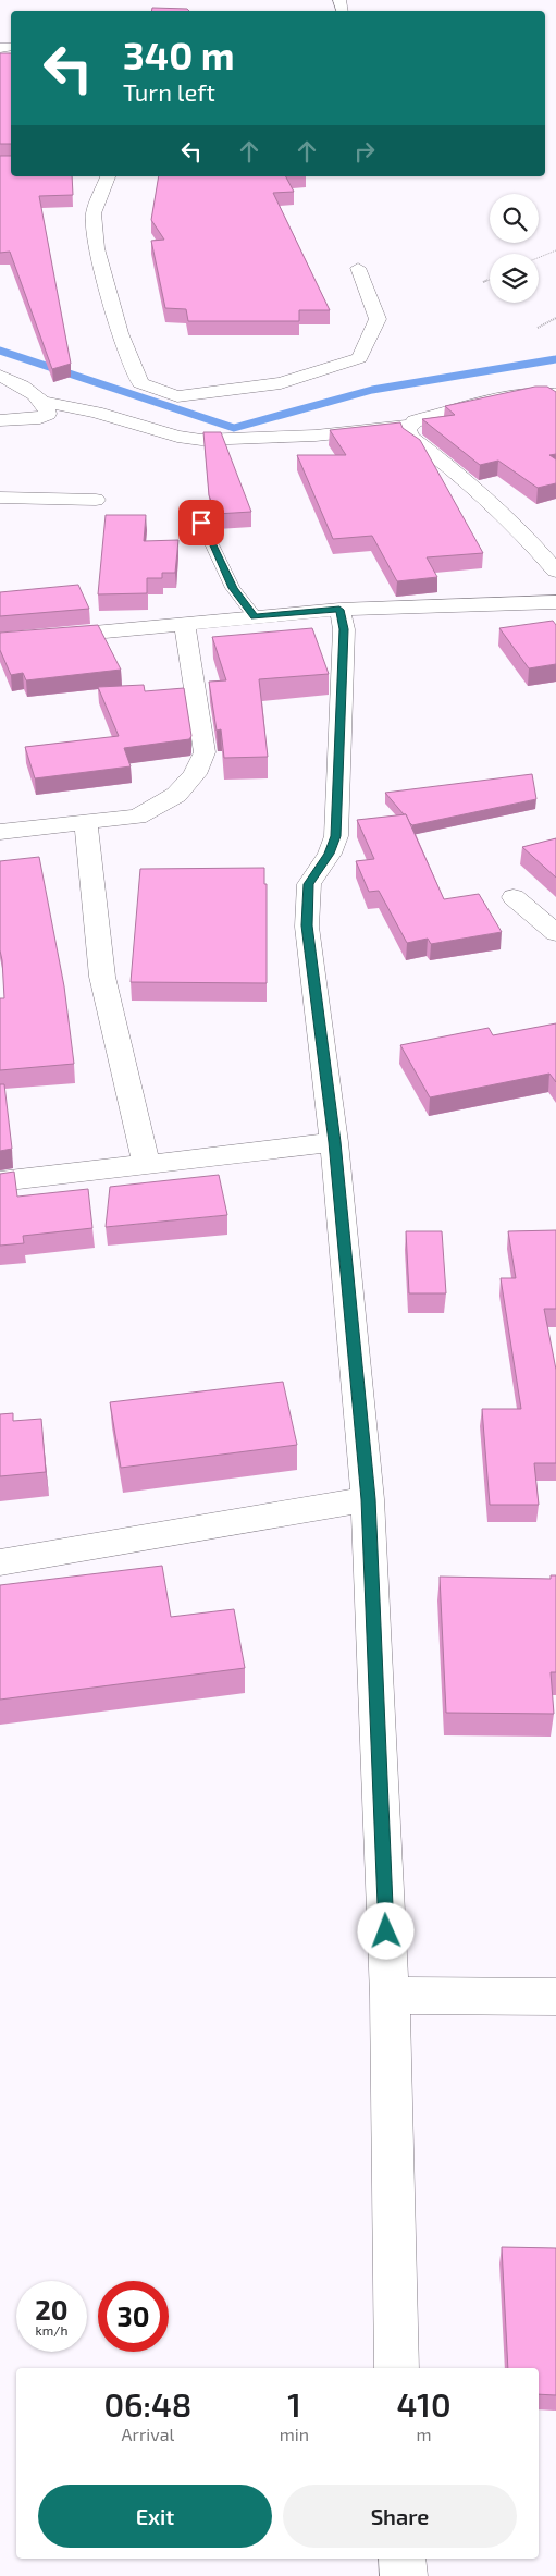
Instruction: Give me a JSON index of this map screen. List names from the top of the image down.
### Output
{
  "page": {
    "turn": ["340 m", "Turn left"],
    "speed": "20 km/h",
    "limit": "30",
    "eta": [
      "06:48",
      "Arrival",
      "1",
      "min",
      "410",
      "m"
    ],
    "buttons": ["Exit", "Share"]
  }
}
